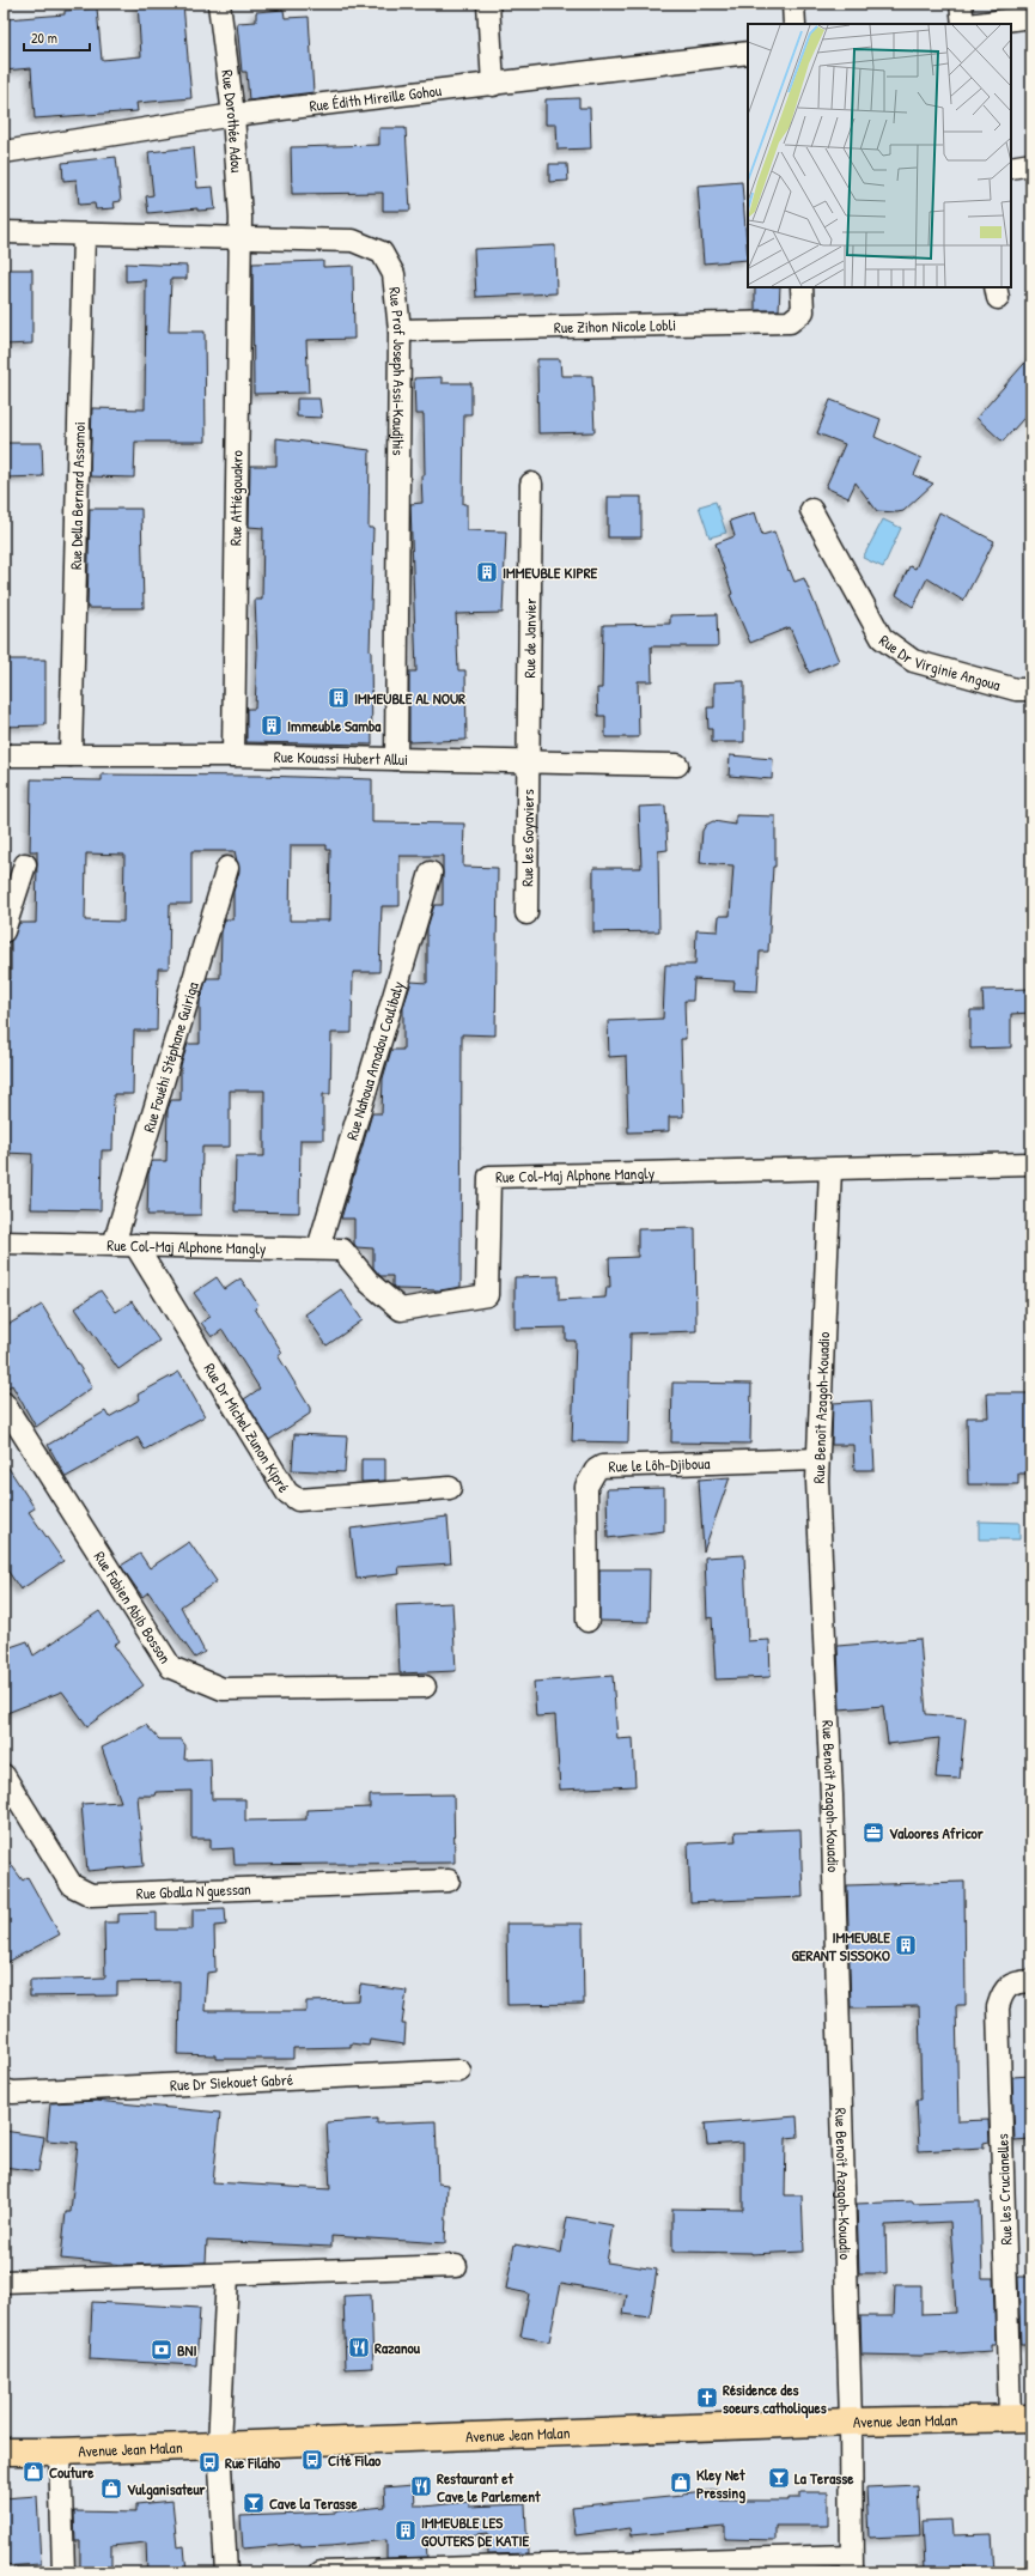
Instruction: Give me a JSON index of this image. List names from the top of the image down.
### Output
{
  "streets": {
    "main road": ["Avenue Jean Malan"],
    "street": [
      "Rue Édith Mireille Gohou",
      "Rue Dorothée Adou",
      "Rue Zihon Nicole Lobli",
      "Rue Prof Joseph Assi-Kaudjhis",
      "Rue Della Bernard Assamoi",
      "Rue Attiégouakro",
      "Rue de Janvier",
      "Rue Dr Virginie Angoua",
      "Rue Kouassi Hubert Allui",
      "Rue les Goyaviers",
      "Rue Fouéhi Stéphane Guiriga",
      "Rue Nahoua Amadou Coulibaly",
      "Rue Col-Maj Alphone Mangly",
      "Rue Benoît Azagoh-Kouadio",
      "Rue Dr Michel Zunon Kipré",
      "Rue le Lôh-Djiboua",
      "Rue Fabien Abib Bosson",
      "Rue Gballa N'guessan",
      "Rue Dr Siekouet Gabré",
      "Rue les Crucianelles"
    ]
  },
  "crossings": [
    ["Rue Édith Mireille Gohou", "Rue Dorothée Adou"],
    ["Rue Dorothée Adou", "Rue Prof Joseph Assi-Kaudjhis"],
    ["Rue Dorothée Adou", "Rue Attiégouakro"],
    ["Rue Zihon Nicole Lobli", "Rue Prof Joseph Assi-Kaudjhis"],
    ["Rue Prof Joseph Assi-Kaudjhis", "Rue Della Bernard Assamoi"],
    ["Rue Prof Joseph Assi-Kaudjhis", "Rue Attiégouakro"],
    ["Rue Prof Joseph Assi-Kaudjhis", "Rue Kouassi Hubert Allui"],
    ["Rue Della Bernard Assamoi", "Rue Kouassi Hubert Allui"],
    ["Rue Attiégouakro", "Rue Kouassi Hubert Allui"],
    ["Rue de Janvier", "Rue Kouassi Hubert Allui"],
    ["Rue de Janvier", "Rue les Goyaviers"],
    ["Rue Kouassi Hubert Allui", "Rue les Goyaviers"],
    ["Rue Fouéhi Stéphane Guiriga", "Rue Col-Maj Alphone Mangly"],
    ["Rue Nahoua Amadou Coulibaly", "Rue Col-Maj Alphone Mangly"],
    ["Rue Col-Maj Alphone Mangly", "Rue Benoît Azagoh-Kouadio"],
    ["Rue Col-Maj Alphone Mangly", "Rue Dr Michel Zunon Kipré"],
    ["Rue Benoît Azagoh-Kouadio", "Rue le Lôh-Djiboua"],
    ["Rue Benoît Azagoh-Kouadio", "Avenue Jean Malan"],
    ["Rue les Crucianelles", "Avenue Jean Malan"]
  ],
  "places": {
    "building": [
      "IMMEUBLE KIPRE",
      "IMMEUBLE AL NOUR",
      "Immeuble Samba",
      "IMMEUBLE GERANT SISSOKO",
      "IMMEUBLE LES GOUTERS DE KATIE"
    ],
    "office": ["Valoores Africor"],
    "restaurant": ["Razanou", "Restaurant et Cave le Parlement"],
    "bank": ["BNI"],
    "church": ["Résidence des soeurs catholiques"],
    "bus stop": ["Cité Filao", "Rue Filaho"],
    "shop": ["Couture", "Kley Net Pressing", "Vulganisateur"],
    "bar": ["La Terasse", "Cave la Terasse"]
  },
  "scale_bar": "20 m"
}
